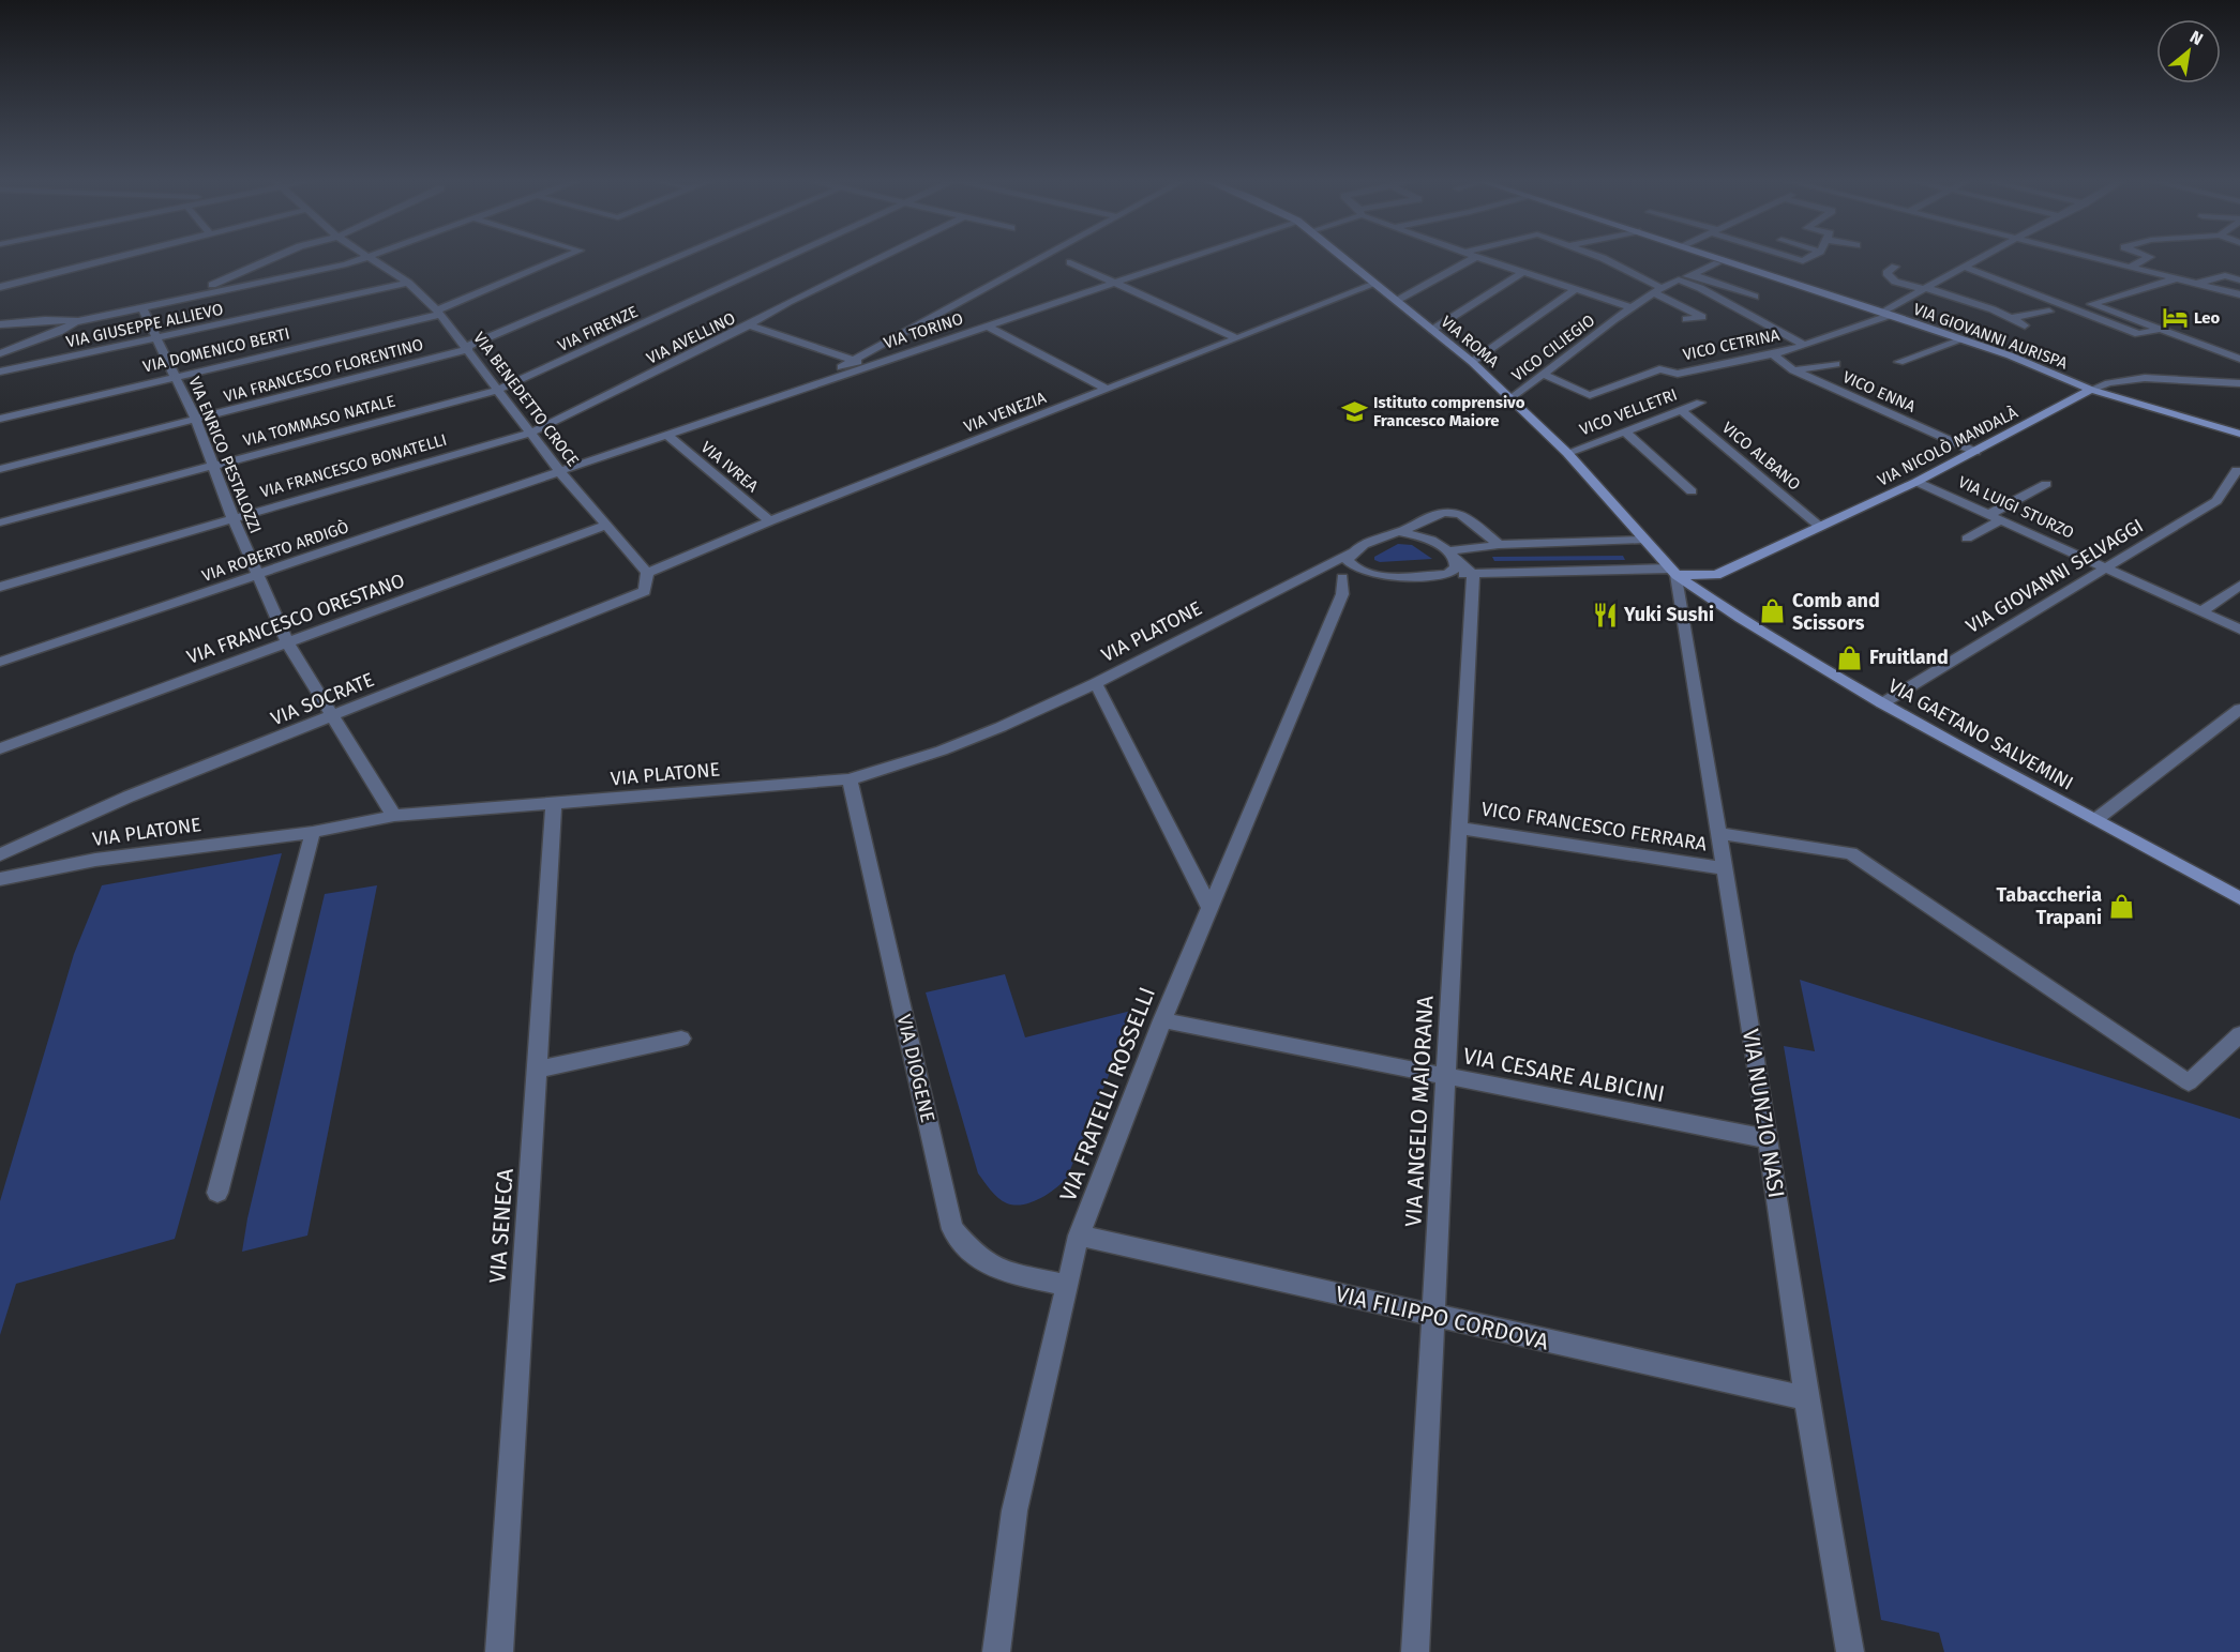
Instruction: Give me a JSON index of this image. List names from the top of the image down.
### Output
{
  "streets": {
    "main road": [
      "VIA GIOVANNI AURISPA",
      "VIA ROMA",
      "VIA NICOLÒ MANDALÀ",
      "VIA GAETANO SALVEMINI"
    ],
    "street": [
      "VIA GIUSEPPE ALLIEVO",
      "VIA FIRENZE",
      "VIA TORINO",
      "VIA AVELLINO",
      "VICO CETRINA",
      "VICO CILIEGIO",
      "VIA DOMENICO BERTI",
      "VIA FRANCESCO FLORENTINO",
      "VICO ENNA",
      "VIA BENEDETTO CROCE",
      "VIA VENEZIA",
      "VICO VELLETRI",
      "VIA TOMMASO NATALE",
      "VIA ENRICO PESTALOZZI",
      "VICO ALBANO",
      "VIA FRANCESCO BONATELLI",
      "VIA IVREA",
      "VIA LUIGI STURZO",
      "VIA ROBERTO ARDIGÒ",
      "VIA GIOVANNI SELVAGGI",
      "VIA FRANCESCO ORESTANO",
      "VIA PLATONE",
      "VIA SOCRATE",
      "VICO FRANCESCO FERRARA",
      "VIA DIOGENE",
      "VIA CESARE ALBICINI",
      "VIA FRATELLI ROSSELLI",
      "VIA ANGELO MAIORANA",
      "VIA NUNZIO NASI",
      "VIA SENECA",
      "VIA FILIPPO CORDOVA"
    ]
  },
  "crossings": [
    ["VIA GIUSEPPE ALLIEVO", "VIA BENEDETTO CROCE"],
    ["VIA GIUSEPPE ALLIEVO", "VIA ENRICO PESTALOZZI"],
    ["VIA FIRENZE", "VIA BENEDETTO CROCE"],
    ["VIA FIRENZE", "VIA TOMMASO NATALE"],
    ["VIA TORINO", "VIA BENEDETTO CROCE"],
    ["VIA TORINO", "VIA IVREA"],
    ["VIA TORINO", "VIA ROBERTO ARDIGÒ"],
    ["VIA GIOVANNI AURISPA", "VICO CETRINA"],
    ["VIA GIOVANNI AURISPA", "VIA NICOLÒ MANDALÀ"],
    ["VIA AVELLINO", "VIA BENEDETTO CROCE"],
    ["VIA AVELLINO", "VIA FRANCESCO BONATELLI"],
    ["VIA ROMA", "VICO CILIEGIO"],
    ["VIA ROMA", "VIA VENEZIA"],
    ["VIA ROMA", "VICO VELLETRI"],
    ["VIA ROMA", "VIA NICOLÒ MANDALÀ"],
    ["VIA ROMA", "VIA GAETANO SALVEMINI"],
    ["VIA ROMA", "VIA NUNZIO NASI"],
    ["VICO CETRINA", "VICO CILIEGIO"],
    ["VICO CETRINA", "VICO ENNA"],
    ["VIA DOMENICO BERTI", "VIA BENEDETTO CROCE"],
    ["VIA DOMENICO BERTI", "VIA ENRICO PESTALOZZI"],
    ["VIA FRANCESCO FLORENTINO", "VIA BENEDETTO CROCE"],
    ["VIA FRANCESCO FLORENTINO", "VIA ENRICO PESTALOZZI"],
    ["VICO ENNA", "VIA NICOLÒ MANDALÀ"],
    ["VIA BENEDETTO CROCE", "VIA VENEZIA"],
    ["VIA BENEDETTO CROCE", "VIA TOMMASO NATALE"],
    ["VIA BENEDETTO CROCE", "VIA FRANCESCO BONATELLI"],
    ["VIA BENEDETTO CROCE", "VIA ROBERTO ARDIGÒ"],
    ["VIA BENEDETTO CROCE", "VIA FRANCESCO ORESTANO"],
    ["VIA BENEDETTO CROCE", "VIA SOCRATE"],
    ["VIA VENEZIA", "VIA IVREA"],
    ["VIA VENEZIA", "VIA SOCRATE"],
    ["VICO VELLETRI", "VICO ALBANO"],
    ["VIA TOMMASO NATALE", "VIA ENRICO PESTALOZZI"],
    ["VIA NICOLÒ MANDALÀ", "VICO ALBANO"],
    ["VIA NICOLÒ MANDALÀ", "VIA LUIGI STURZO"],
    ["VIA NICOLÒ MANDALÀ", "VIA GAETANO SALVEMINI"],
    ["VIA NICOLÒ MANDALÀ", "VIA NUNZIO NASI"],
    ["VIA ENRICO PESTALOZZI", "VIA FRANCESCO BONATELLI"],
    ["VIA ENRICO PESTALOZZI", "VIA ROBERTO ARDIGÒ"],
    ["VIA ENRICO PESTALOZZI", "VIA FRANCESCO ORESTANO"],
    ["VIA ENRICO PESTALOZZI", "VIA PLATONE"],
    ["VIA ENRICO PESTALOZZI", "VIA SOCRATE"],
    ["VIA LUIGI STURZO", "VIA GIOVANNI SELVAGGI"],
    ["VIA GIOVANNI SELVAGGI", "VIA GAETANO SALVEMINI"],
    ["VIA PLATONE", "VIA DIOGENE"],
    ["VIA PLATONE", "VIA SENECA"],
    ["VIA GAETANO SALVEMINI", "VIA NUNZIO NASI"],
    ["VICO FRANCESCO FERRARA", "VIA ANGELO MAIORANA"],
    ["VICO FRANCESCO FERRARA", "VIA NUNZIO NASI"],
    ["VIA DIOGENE", "VIA FRATELLI ROSSELLI"],
    ["VIA CESARE ALBICINI", "VIA FRATELLI ROSSELLI"],
    ["VIA CESARE ALBICINI", "VIA ANGELO MAIORANA"],
    ["VIA CESARE ALBICINI", "VIA NUNZIO NASI"],
    ["VIA FRATELLI ROSSELLI", "VIA FILIPPO CORDOVA"],
    ["VIA ANGELO MAIORANA", "VIA FILIPPO CORDOVA"],
    ["VIA NUNZIO NASI", "VIA FILIPPO CORDOVA"]
  ],
  "places": {
    "hotel": ["Leo"],
    "school or university": ["Istituto comprensivo Francesco Maiore"],
    "shop": ["Comb and Scissors", "Fruitland", "Tabaccheria Trapani"],
    "restaurant": ["Yuki Sushi"]
  },
  "north": "top right"
}
